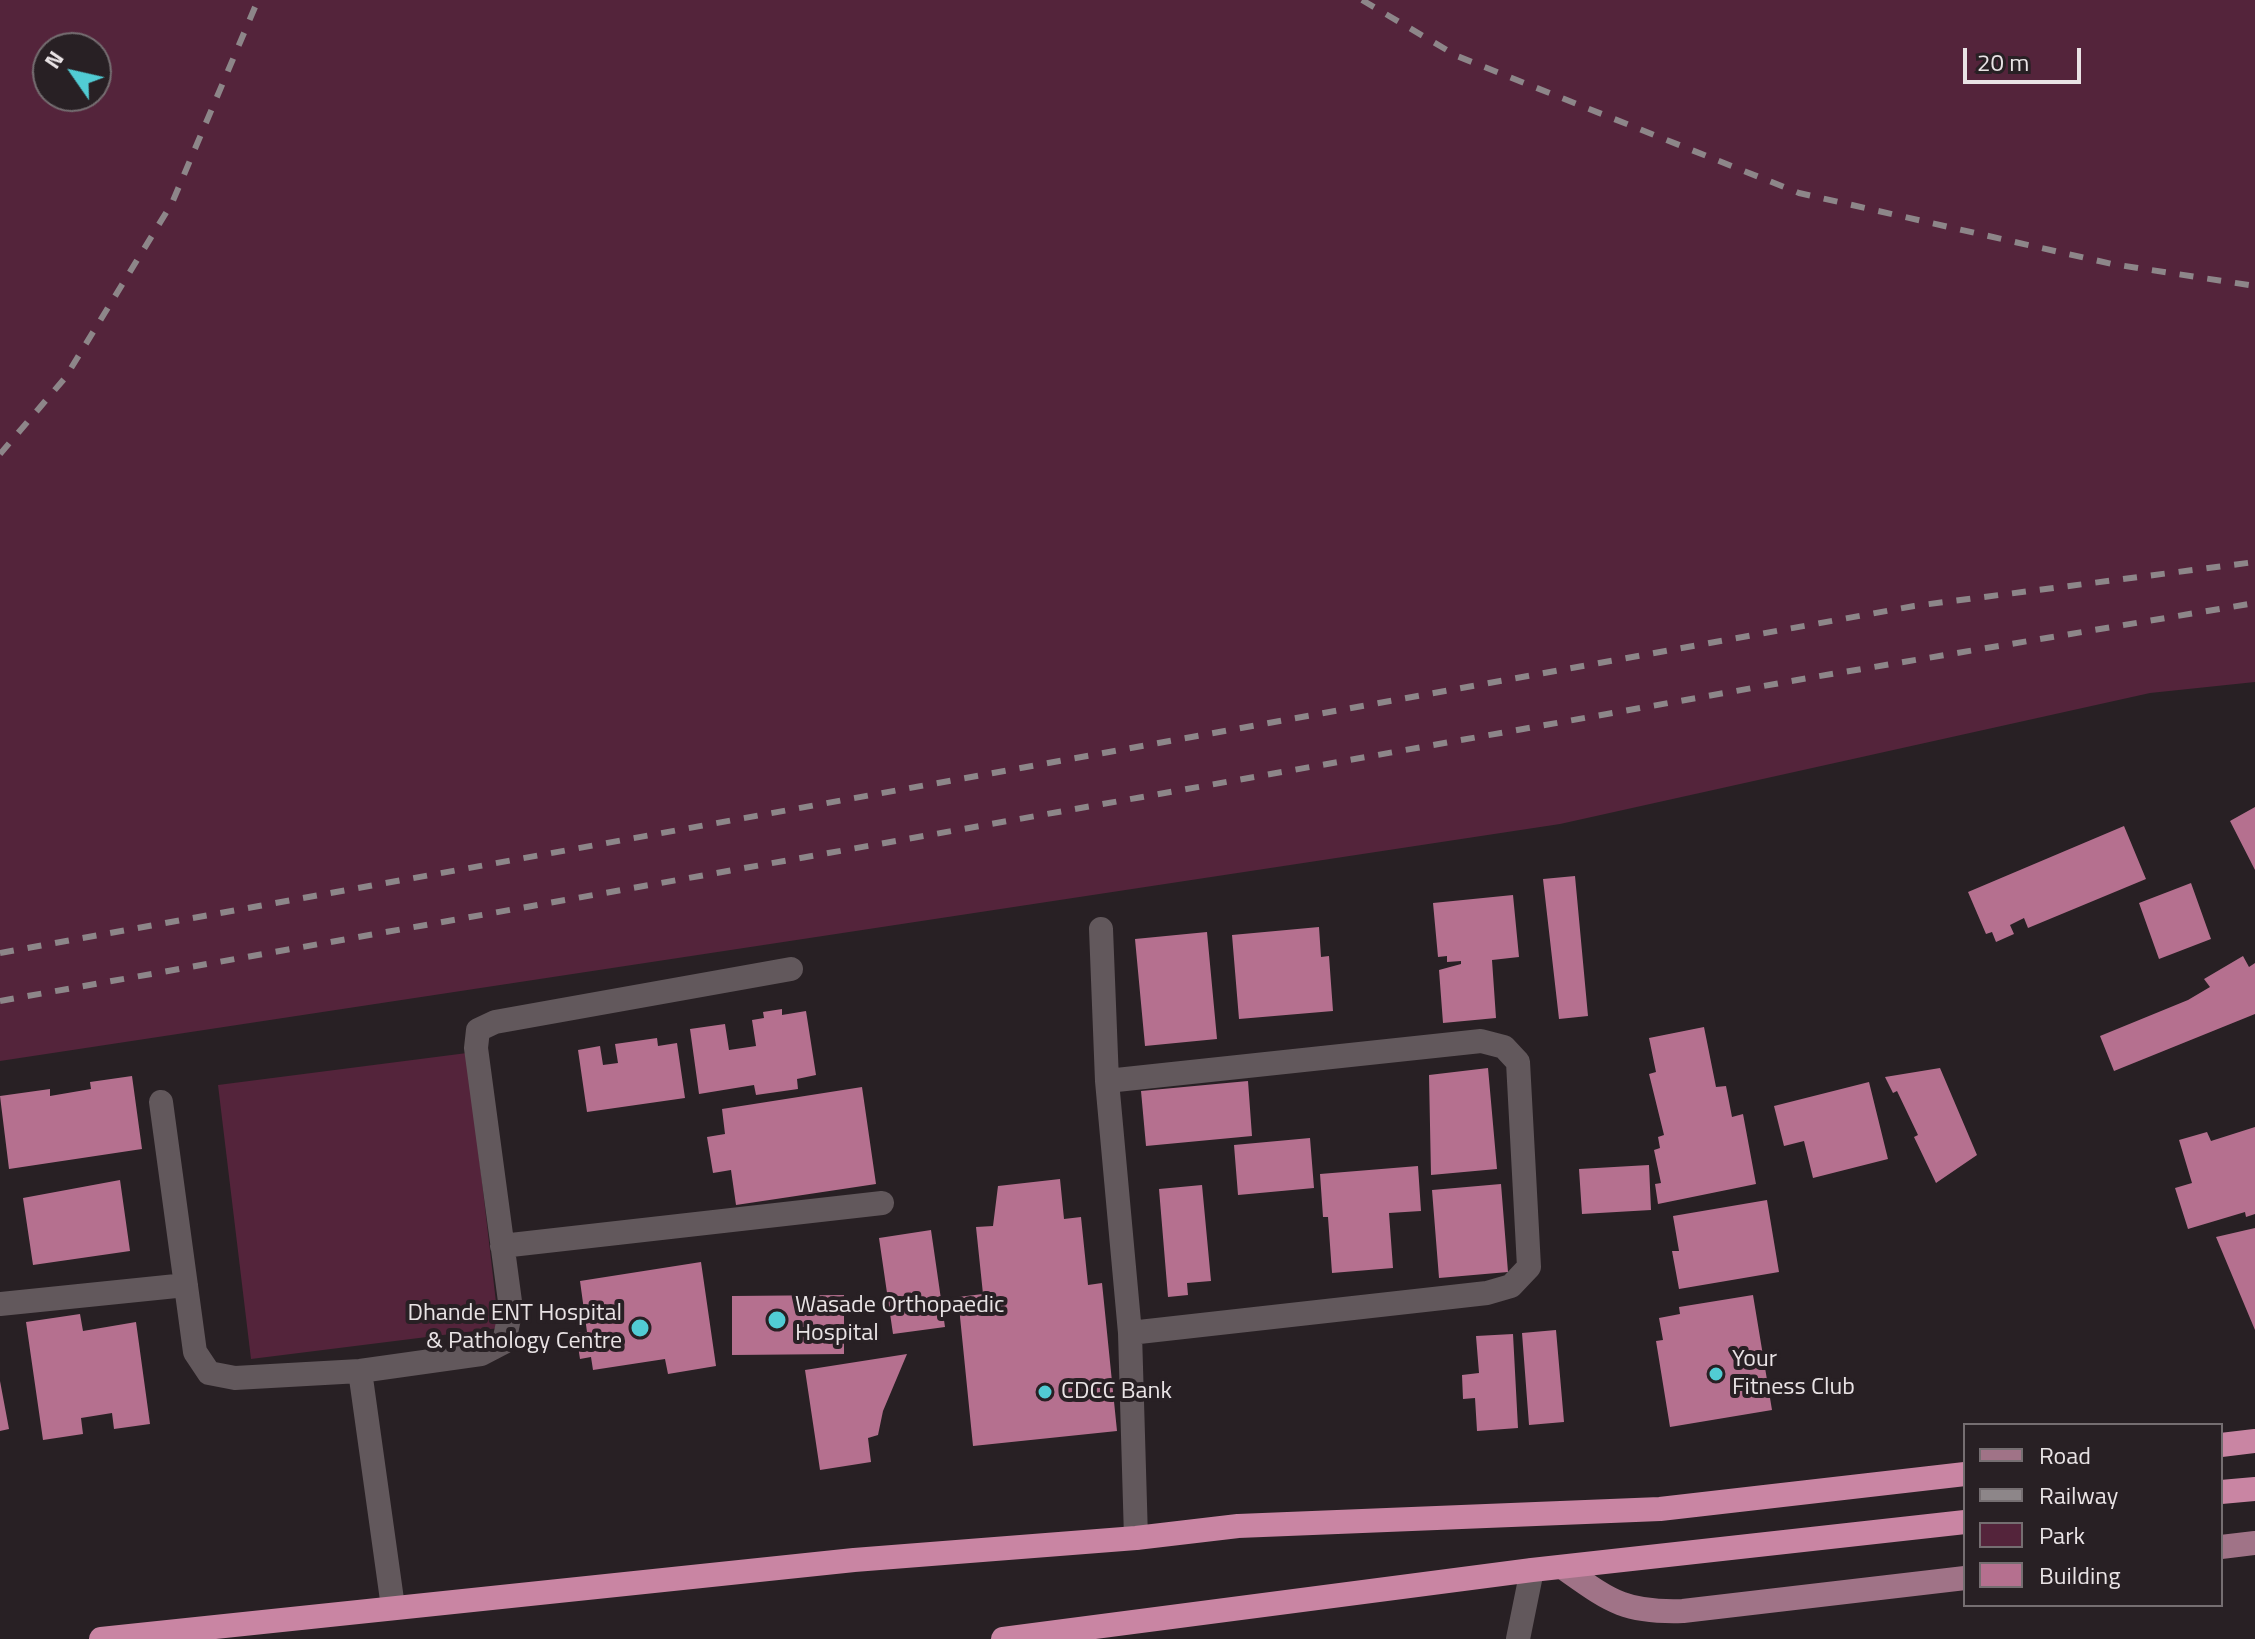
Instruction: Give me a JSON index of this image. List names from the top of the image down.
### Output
{
  "places": [
    "Wasade Orthopaedic Hospital",
    "Dhande ENT Hospital & Pathology Centre",
    "Your Fitness Club",
    "CDCC Bank"
  ],
  "legend": [
    "Road",
    "Railway",
    "Park",
    "Building"
  ],
  "scale_bar": "20 m",
  "north": "top left"
}
